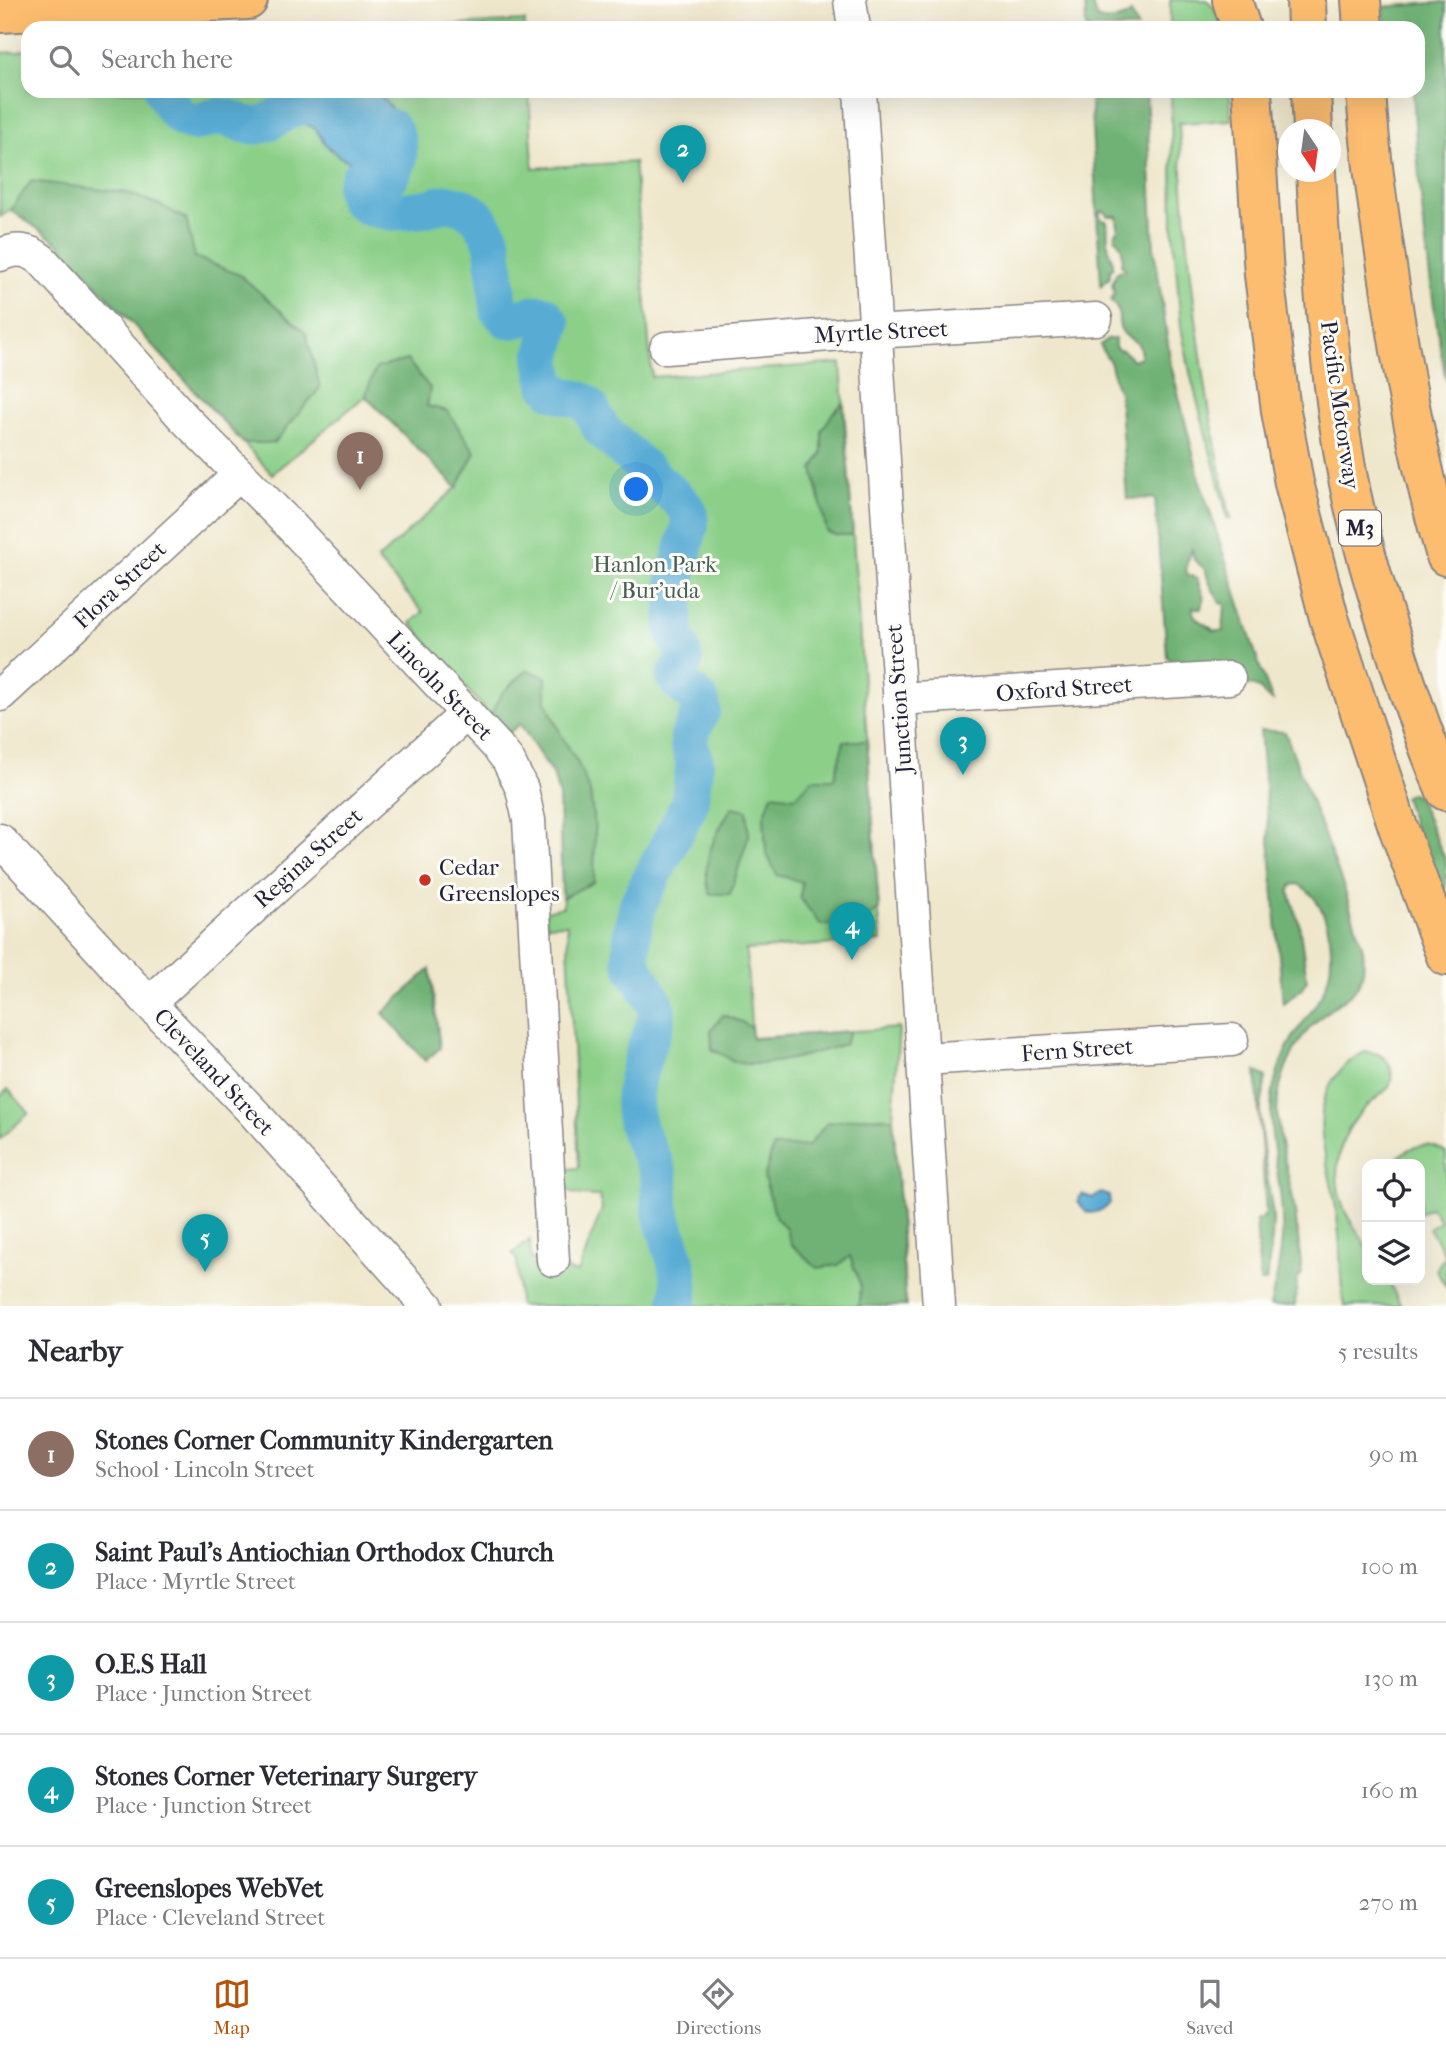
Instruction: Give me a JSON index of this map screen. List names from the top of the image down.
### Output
{
  "streets": {
    "main road": ["Pacific Motorway", "M3"],
    "street": [
      "Myrtle Street",
      "Flora Street",
      "Lincoln Street",
      "Oxford Street",
      "Junction Street",
      "Regina Street",
      "Fern Street",
      "Cleveland Street"
    ]
  },
  "crossings": [
    ["Myrtle Street", "Junction Street"],
    ["Flora Street", "Lincoln Street"],
    ["Lincoln Street", "Regina Street"],
    ["Oxford Street", "Junction Street"],
    ["Junction Street", "Fern Street"],
    ["Regina Street", "Cleveland Street"]
  ],
  "parks": ["Hanlon Park / Bur'uda"],
  "places": ["Cedar Greenslopes"],
  "north": "bottom",
  "page": {
    "search": "Search here",
    "pins": [
      "2",
      "1",
      "3",
      "4",
      "5"
    ],
    "heading": ["Nearby", "5 results"],
    "list": [
      {
        "mark": "1",
        "name": "Stones Corner Community Kindergarten",
        "note": "School · Lincoln Street",
        "value": "90 m"
      },
      {
        "mark": "2",
        "name": "Saint Paul's Antiochian Orthodox Church",
        "note": "Place · Myrtle Street",
        "value": "100 m"
      },
      {
        "mark": "3",
        "name": "O.E.S Hall",
        "note": "Place · Junction Street",
        "value": "130 m"
      },
      {
        "mark": "4",
        "name": "Stones Corner Veterinary Surgery",
        "note": "Place · Junction Street",
        "value": "160 m"
      },
      {
        "mark": "5",
        "name": "Greenslopes WebVet",
        "note": "Place · Cleveland Street",
        "value": "270 m"
      }
    ],
    "nav": ["Map", "Directions", "Saved"]
  }
}
